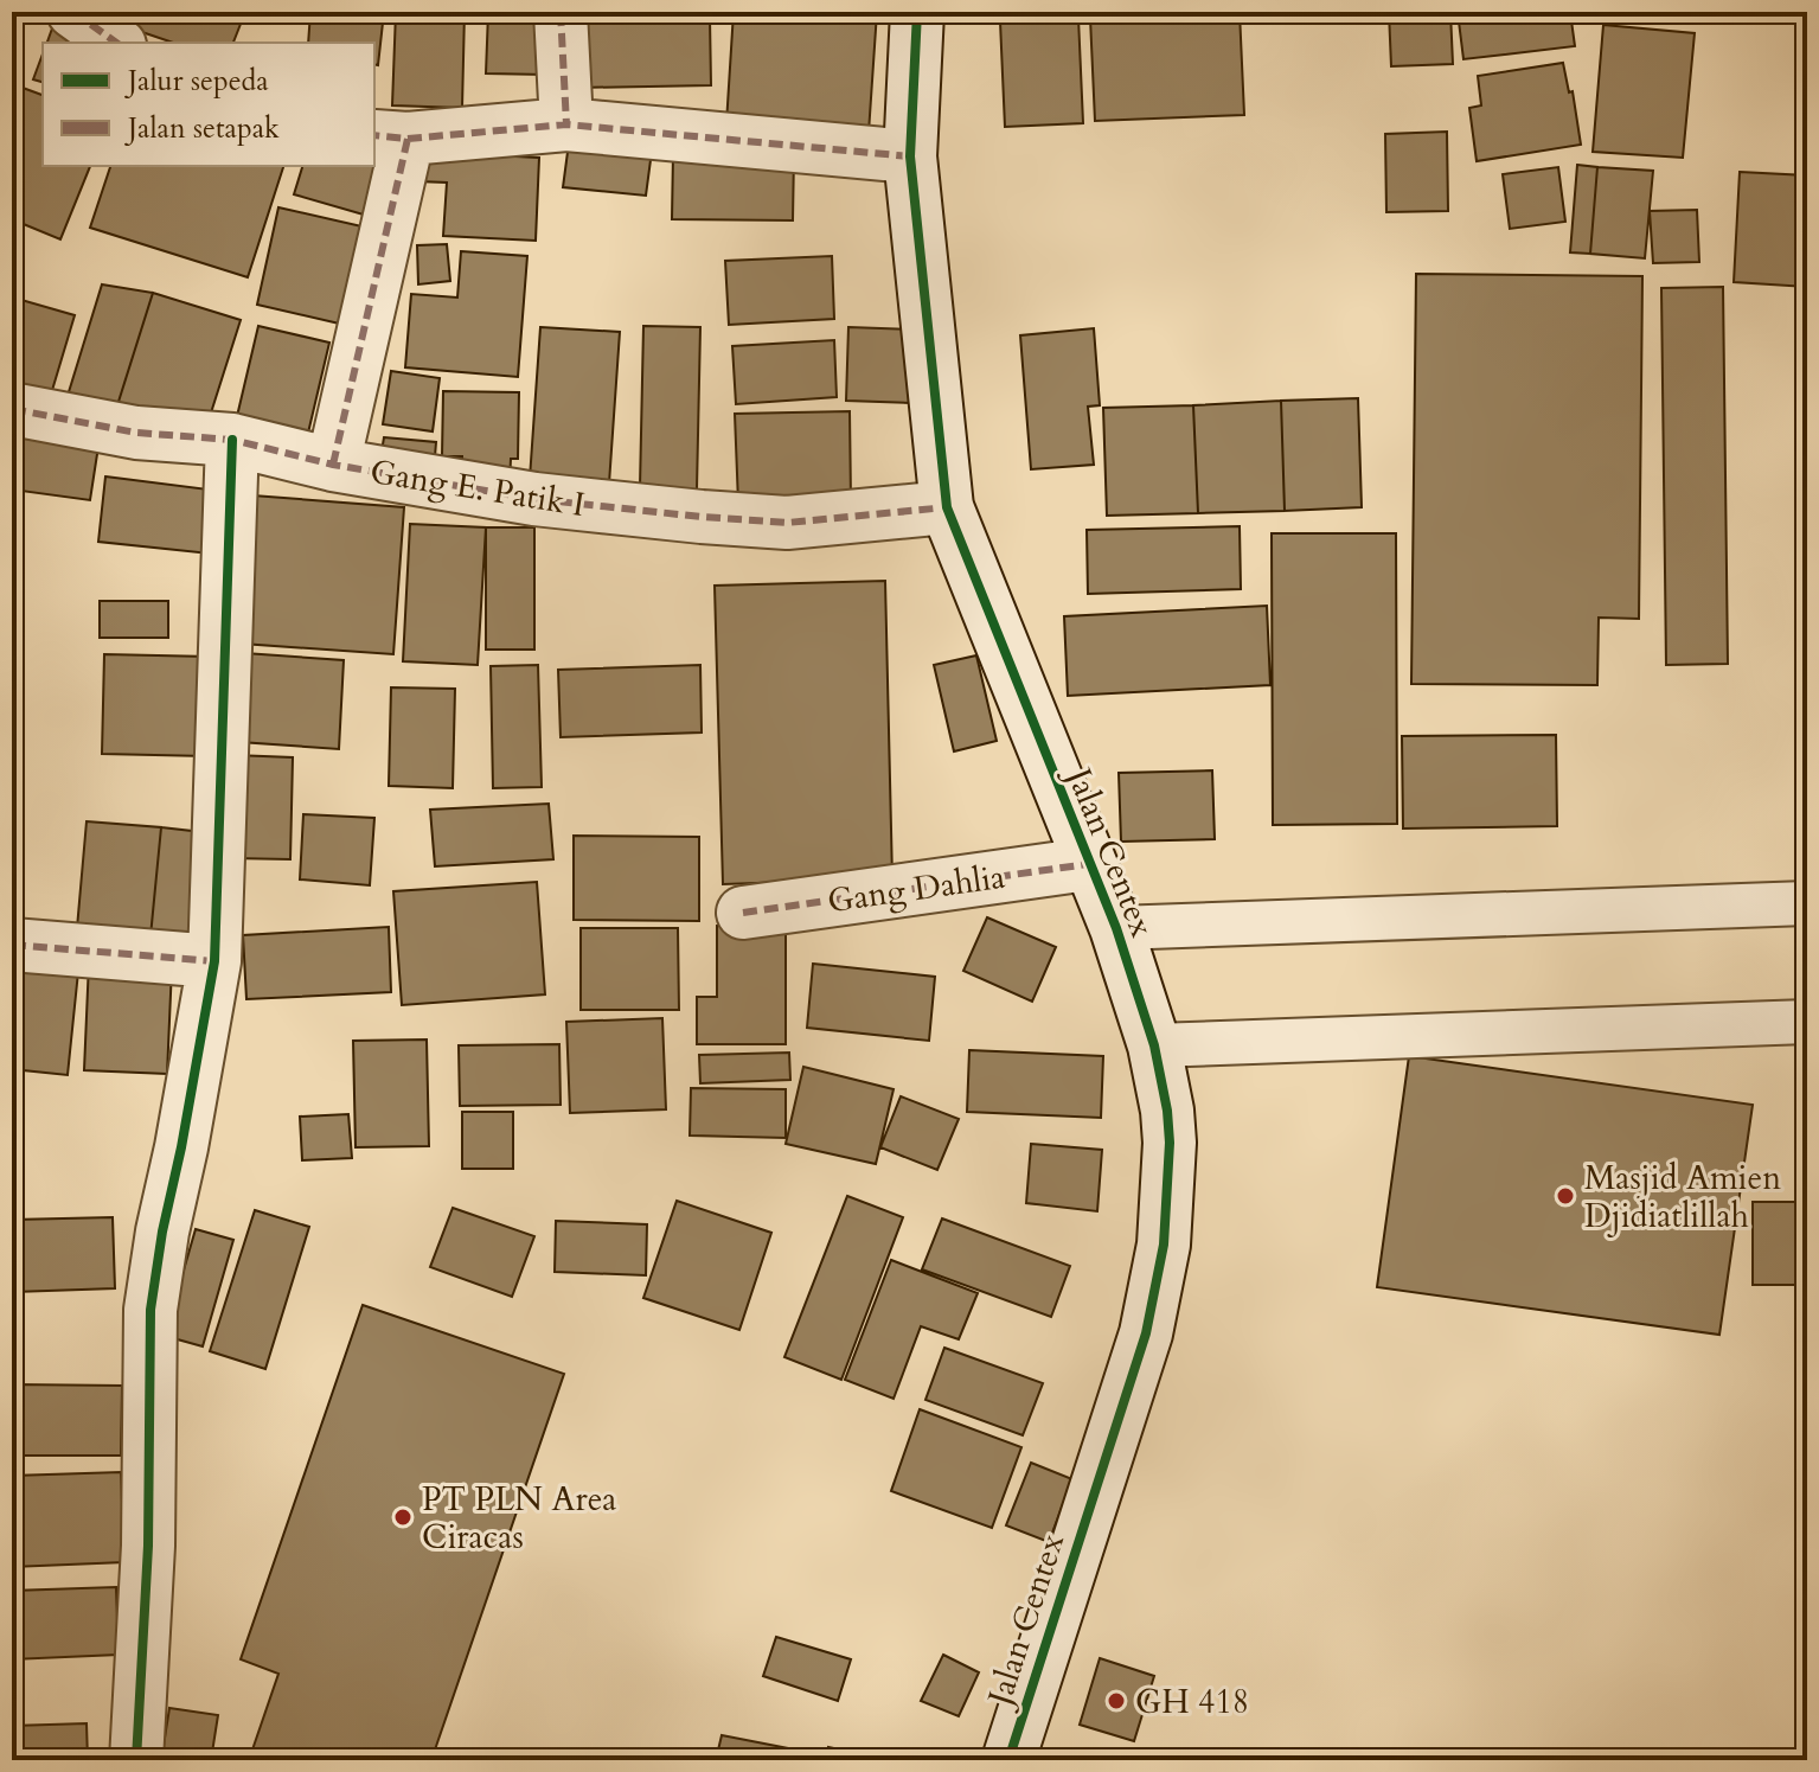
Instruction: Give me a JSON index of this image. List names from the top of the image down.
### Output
{
  "streets": {
    "street": ["Gang E. Patik I", "Jalan Centex", "Gang Dahlia"]
  },
  "crossings": [
    ["Gang E. Patik I", "Jalan Centex"],
    ["Jalan Centex", "Gang Dahlia"]
  ],
  "places": ["Masjid Amien Djidiatlillah", "PT PLN Area Ciracas", "GH 418"],
  "legend": ["Jalur sepeda", "Jalan setapak"]
}
